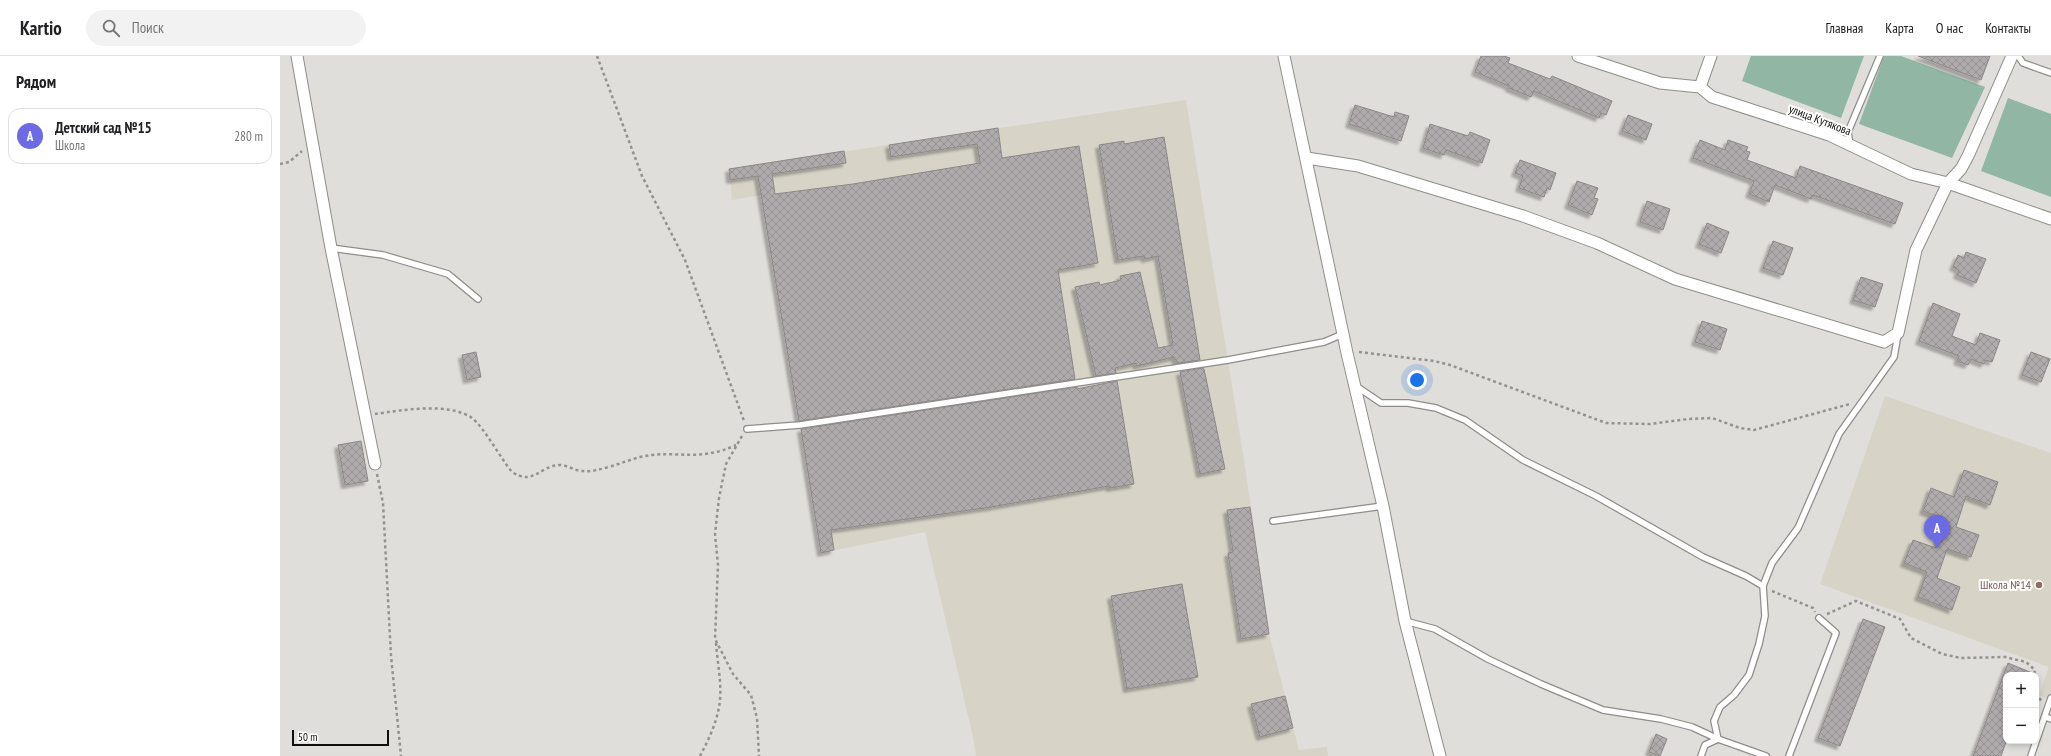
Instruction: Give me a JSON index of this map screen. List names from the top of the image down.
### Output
{
  "streets": {
    "street": ["улица Кутякова"]
  },
  "places": ["Школа №14"],
  "scale_bar": "50 m",
  "page": {
    "header": "Kartio",
    "search": "Поиск",
    "nav": [
      "Главная",
      "Карта",
      "О нас",
      "Контакты"
    ],
    "heading": "Рядом",
    "list": [
      {
        "mark": "A",
        "name": "Детский сад №15",
        "note": "Школа",
        "value": "280 m"
      }
    ],
    "pins": "A",
    "map_buttons": ["+", "−"],
    "scale": "50 m"
  }
}
